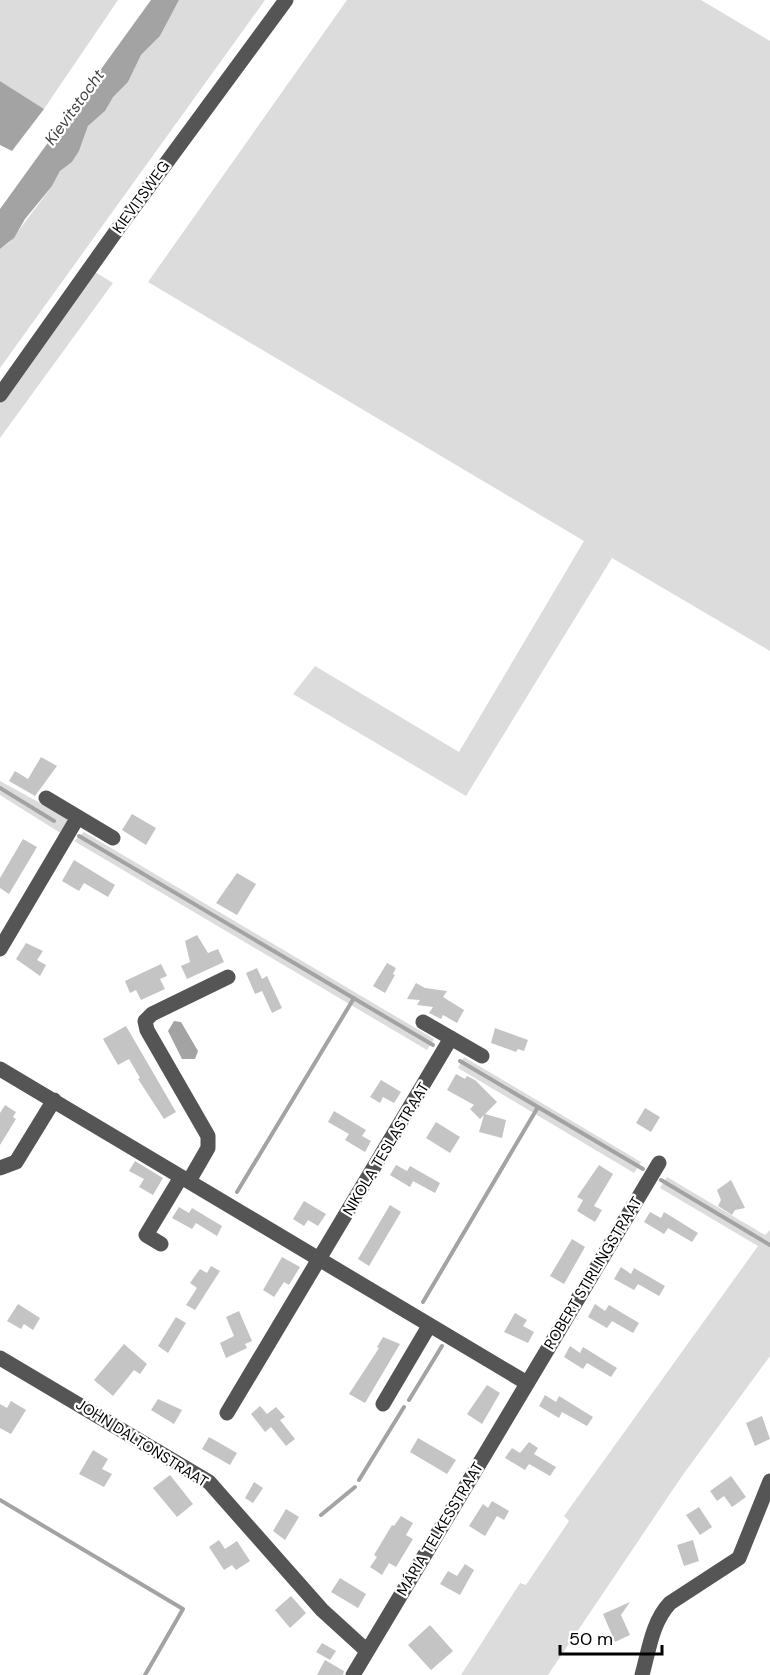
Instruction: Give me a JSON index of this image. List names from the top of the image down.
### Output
{
  "streets": {
    "street": [
      "KIEVITSWEG",
      "NIKOLA TESLASTRAAT",
      "ROBERT STIRLINGSTRAAT",
      "JOHN DALTONSTRAAT",
      "MÁRIA TELKESSTRAAT"
    ]
  },
  "crossings": [
    ["ROBERT STIRLINGSTRAAT", "MÁRIA TELKESSTRAAT"],
    ["JOHN DALTONSTRAAT", "MÁRIA TELKESSTRAAT"]
  ],
  "water": ["Kievitstocht"],
  "scale_bar": "50 m"
}
